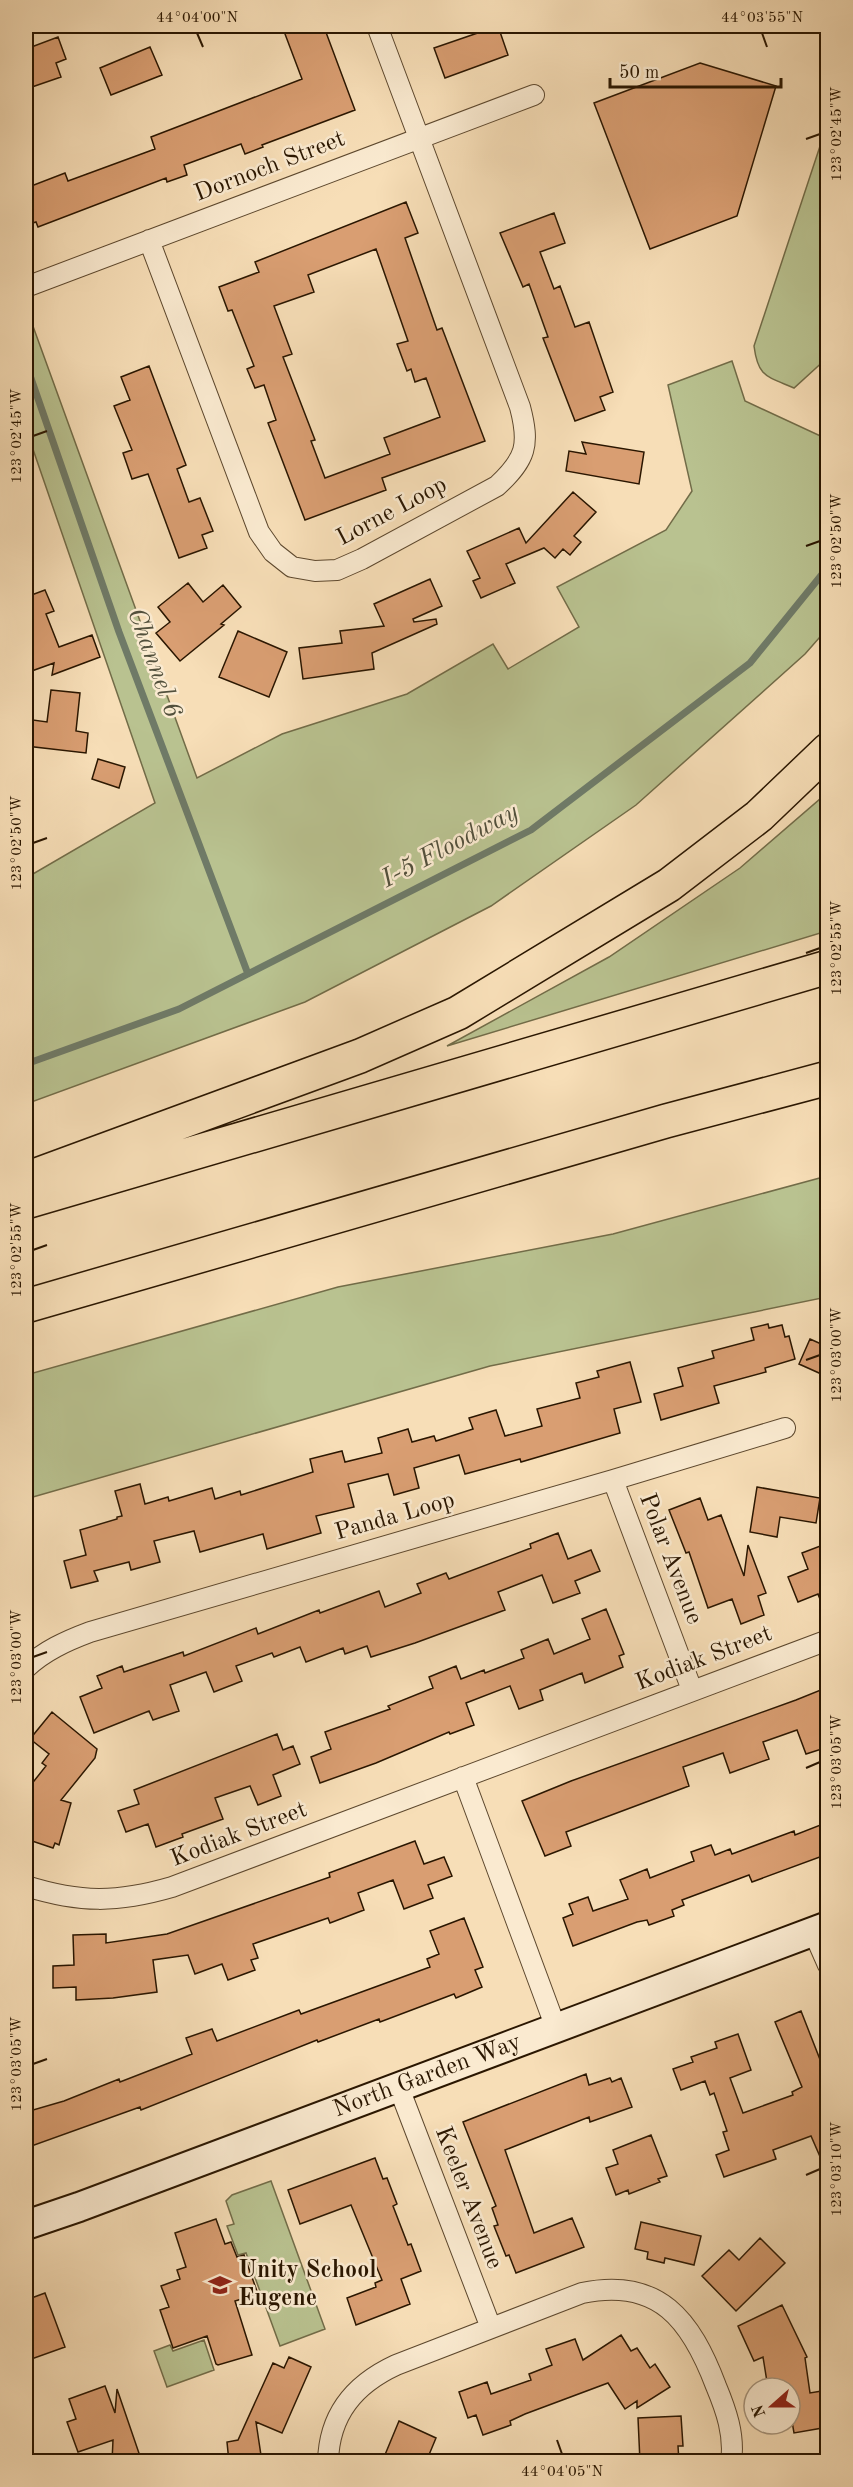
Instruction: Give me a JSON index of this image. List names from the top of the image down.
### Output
{
  "streets": {
    "street": [
      "Dornoch Street",
      "Lorne Loop",
      "Panda Loop",
      "Polar Avenue",
      "Kodiak Street",
      "North Garden Way",
      "Keeler Avenue"
    ]
  },
  "crossings": [
    ["Dornoch Street", "Lorne Loop"],
    ["Panda Loop", "Polar Avenue"],
    ["Polar Avenue", "Kodiak Street"],
    ["North Garden Way", "Keeler Avenue"]
  ],
  "water": ["Channel 6", "I-5 Floodway"],
  "places": {
    "school or university": ["Unity School Eugene"]
  },
  "scale_bar": "50 m",
  "north": "left",
  "coordinates": [
    "44°04'00\"N",
    "44°03'55\"N",
    "123°02'45\"W",
    "123°02'50\"W",
    "123°02'55\"W",
    "123°03'00\"W",
    "123°03'05\"W",
    "123°03'10\"W",
    "44°04'05\"N"
  ]
}
